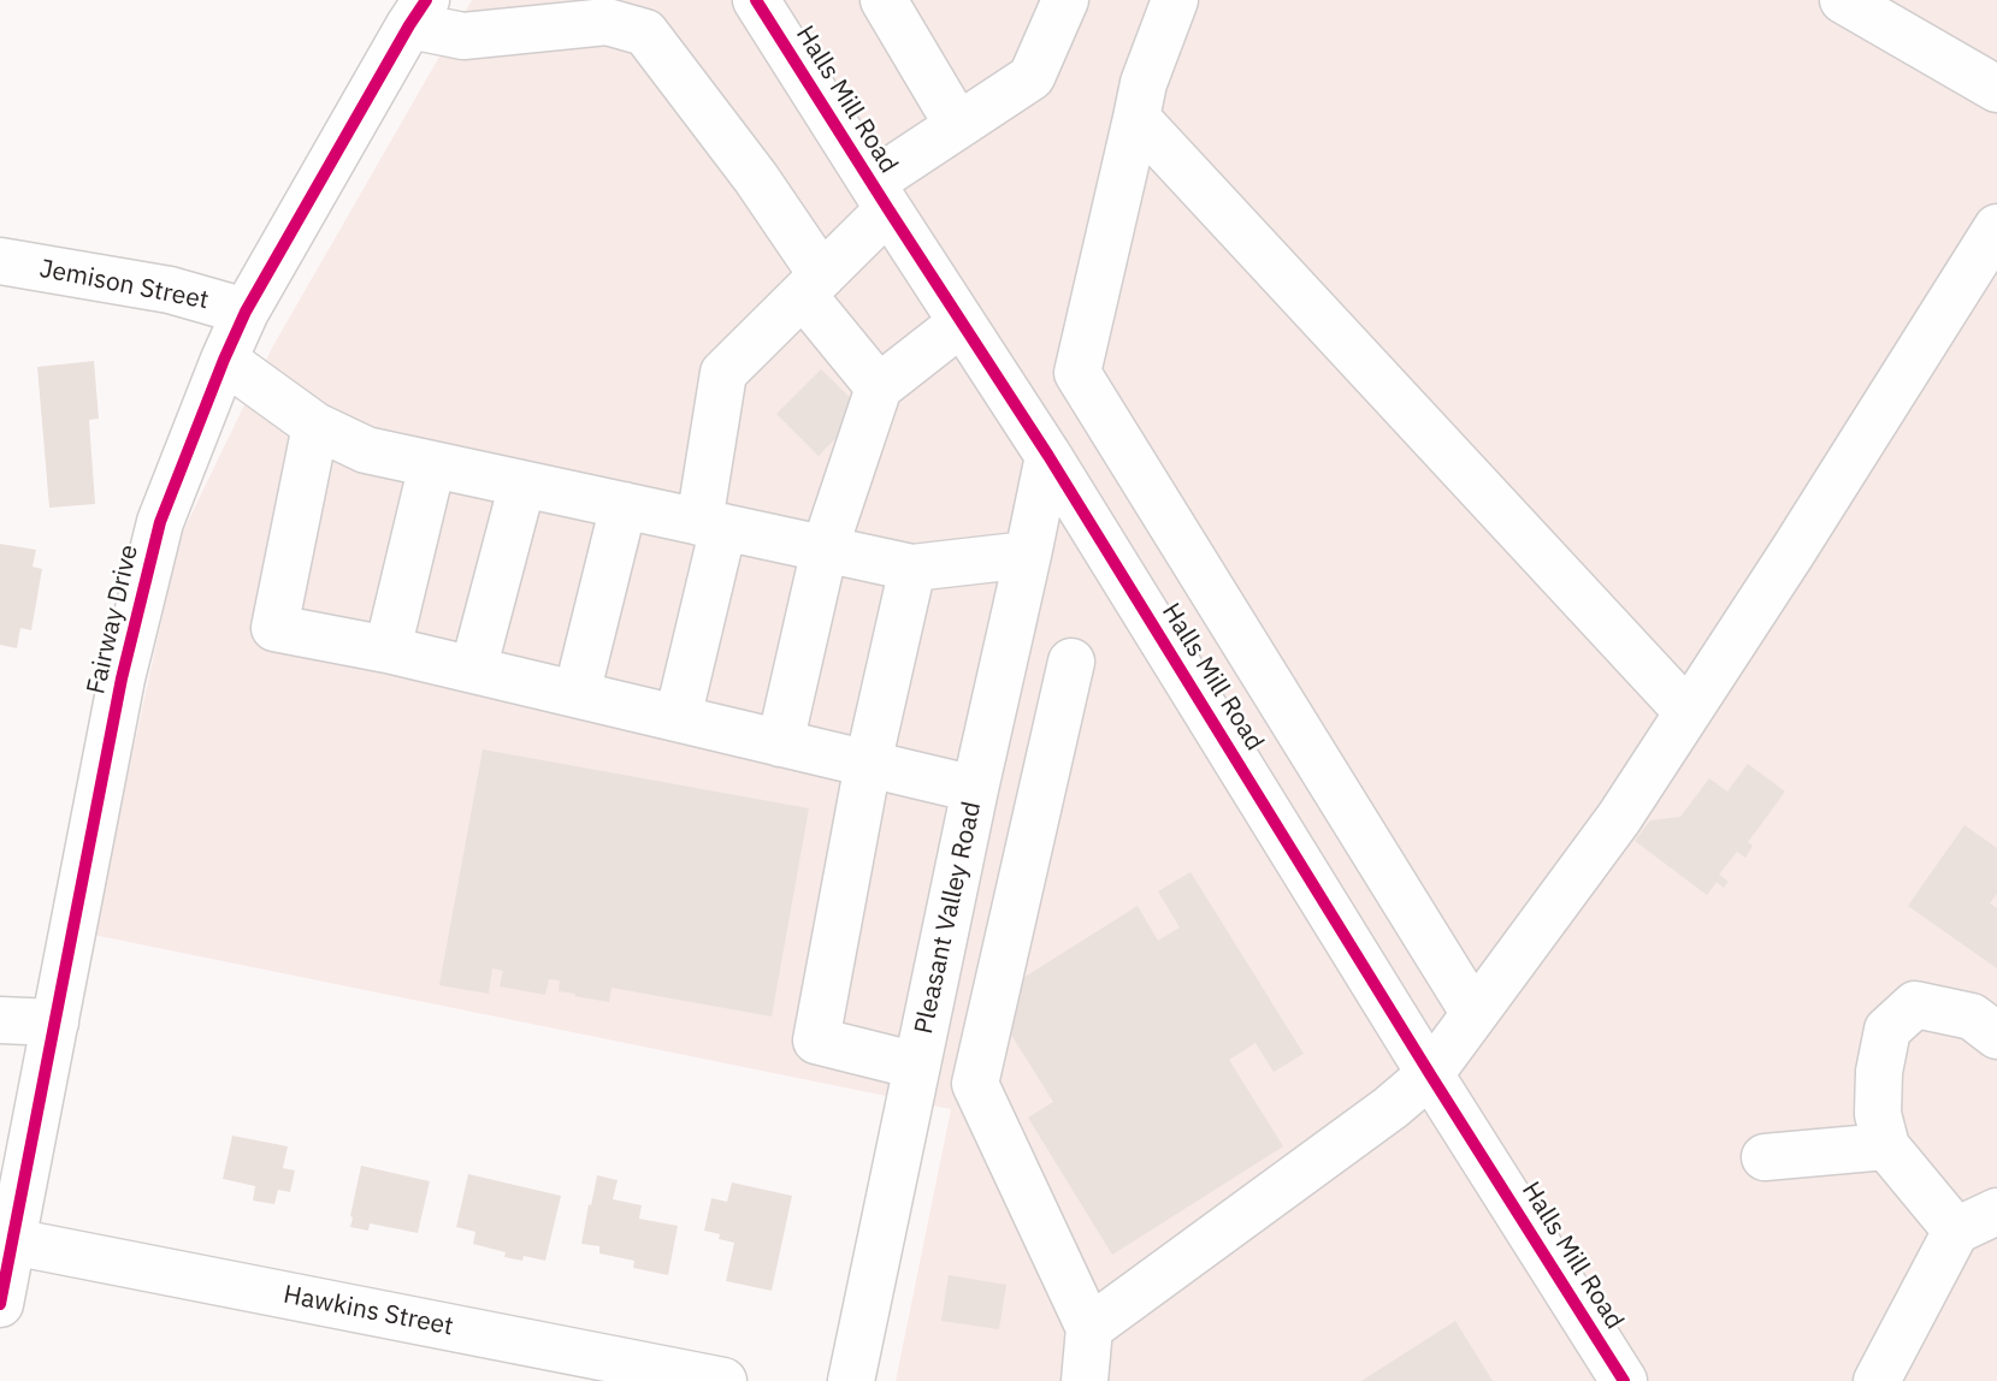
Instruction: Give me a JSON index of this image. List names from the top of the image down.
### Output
{
  "streets": {
    "street": [
      "Halls Mill Road",
      "Jemison Street",
      "Fairway Drive",
      "Pleasant Valley Road",
      "Hawkins Street"
    ]
  },
  "crossings": [
    ["Halls Mill Road", "Pleasant Valley Road"],
    ["Jemison Street", "Fairway Drive"],
    ["Fairway Drive", "Hawkins Street"]
  ]
}
